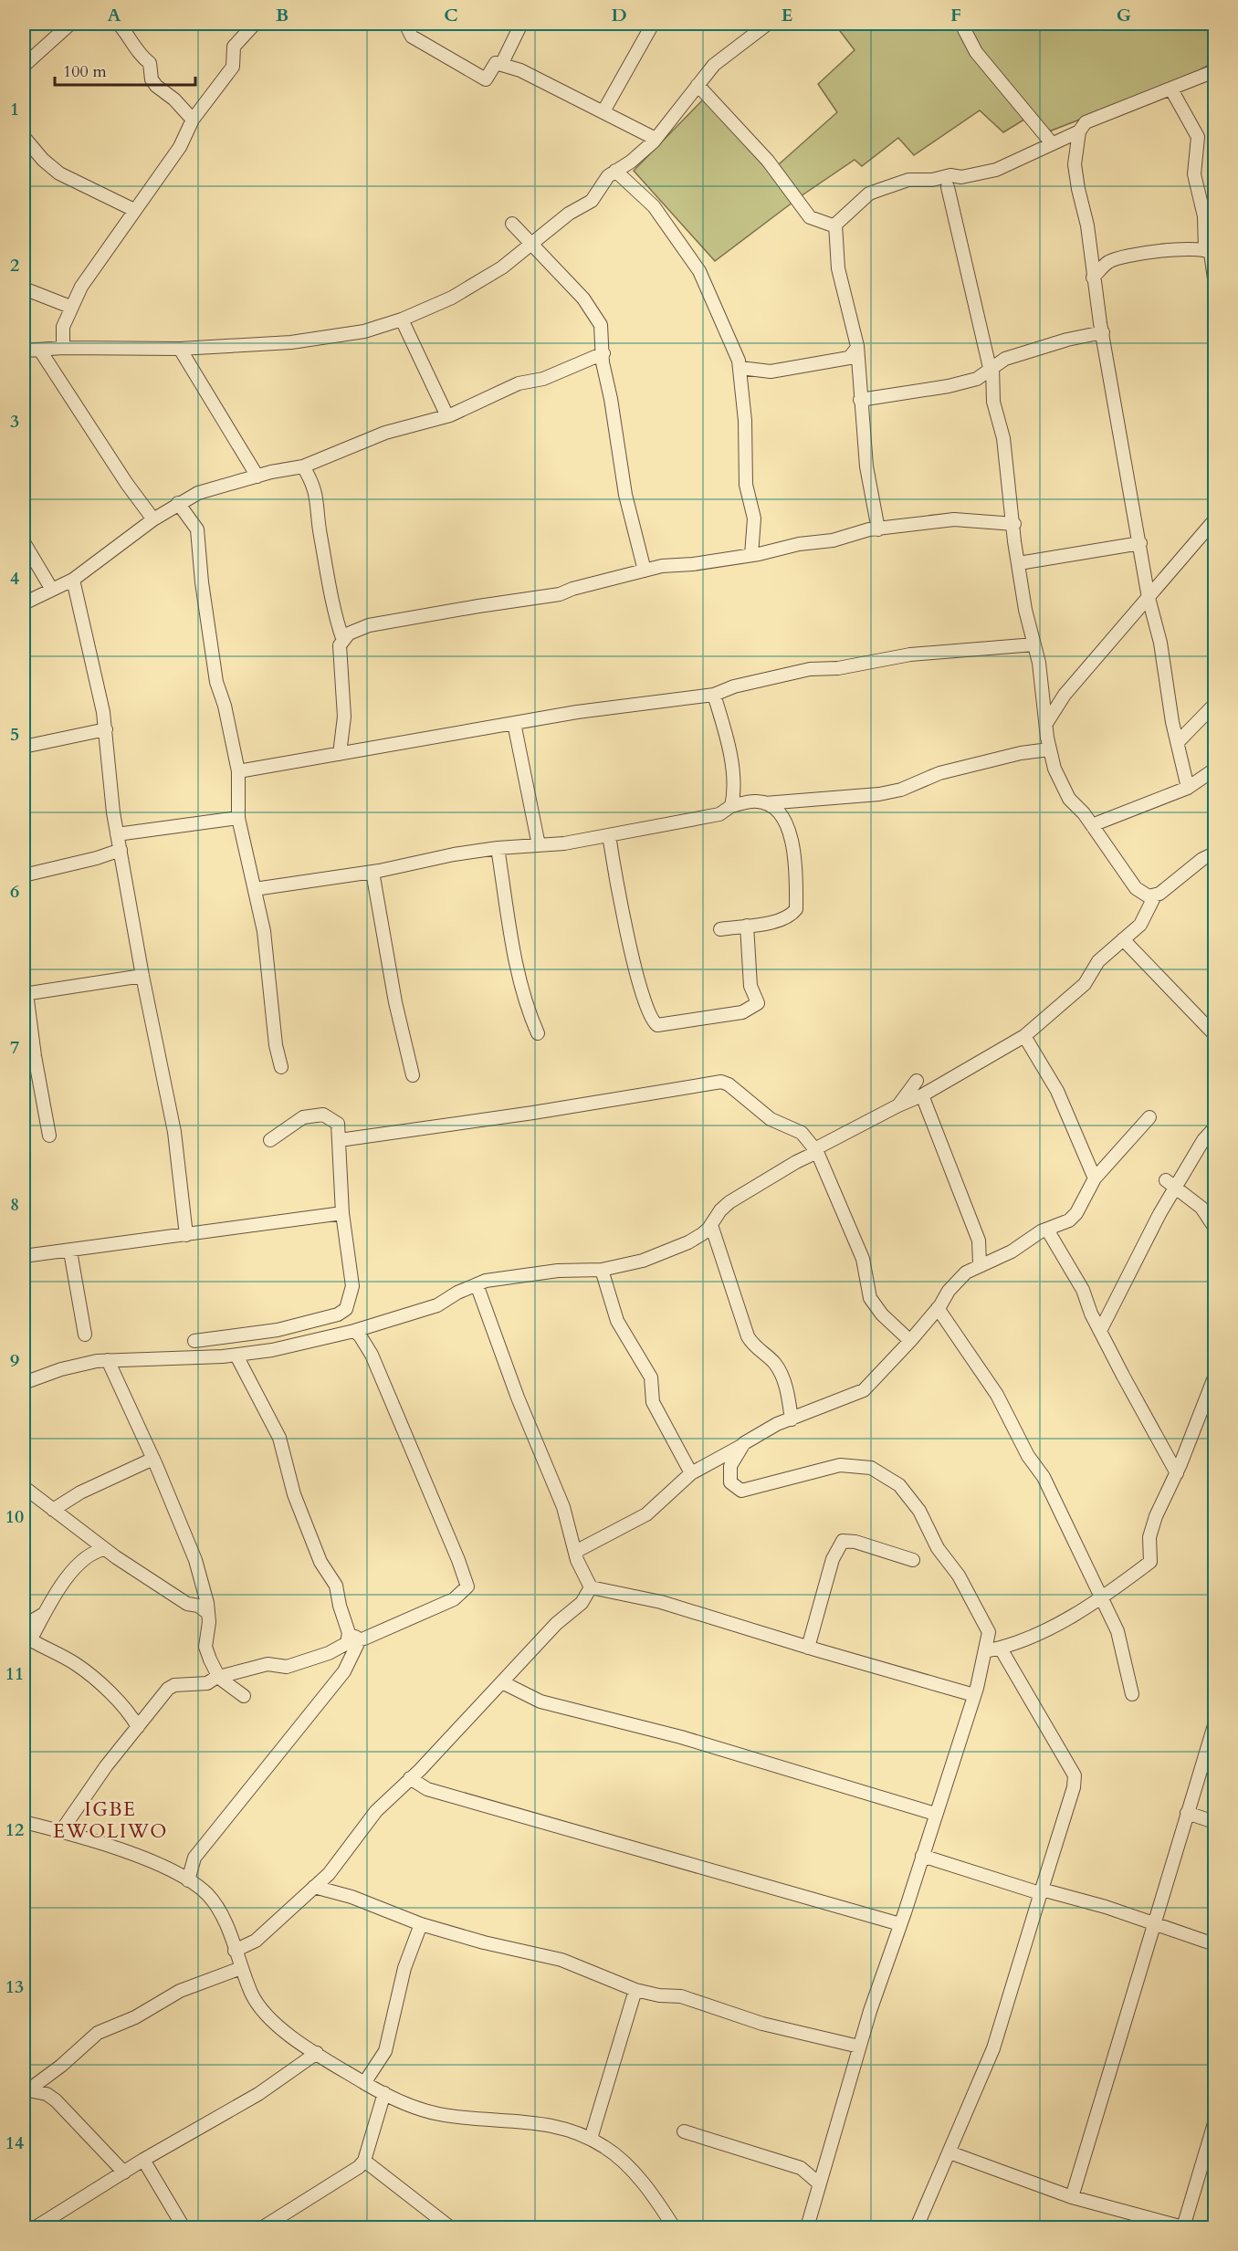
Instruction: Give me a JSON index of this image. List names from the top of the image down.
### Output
{
  "districts": ["IGBE EWOLIWO"],
  "scale_bar": "100 m",
  "grid": {
    "columns": [
      "A",
      "B",
      "C",
      "D",
      "E",
      "F",
      "G"
    ],
    "rows": [
      "1",
      "2",
      "3",
      "4",
      "5",
      "6",
      "7",
      "8",
      "9",
      "10",
      "11",
      "12",
      "13",
      "14"
    ]
  }
}
